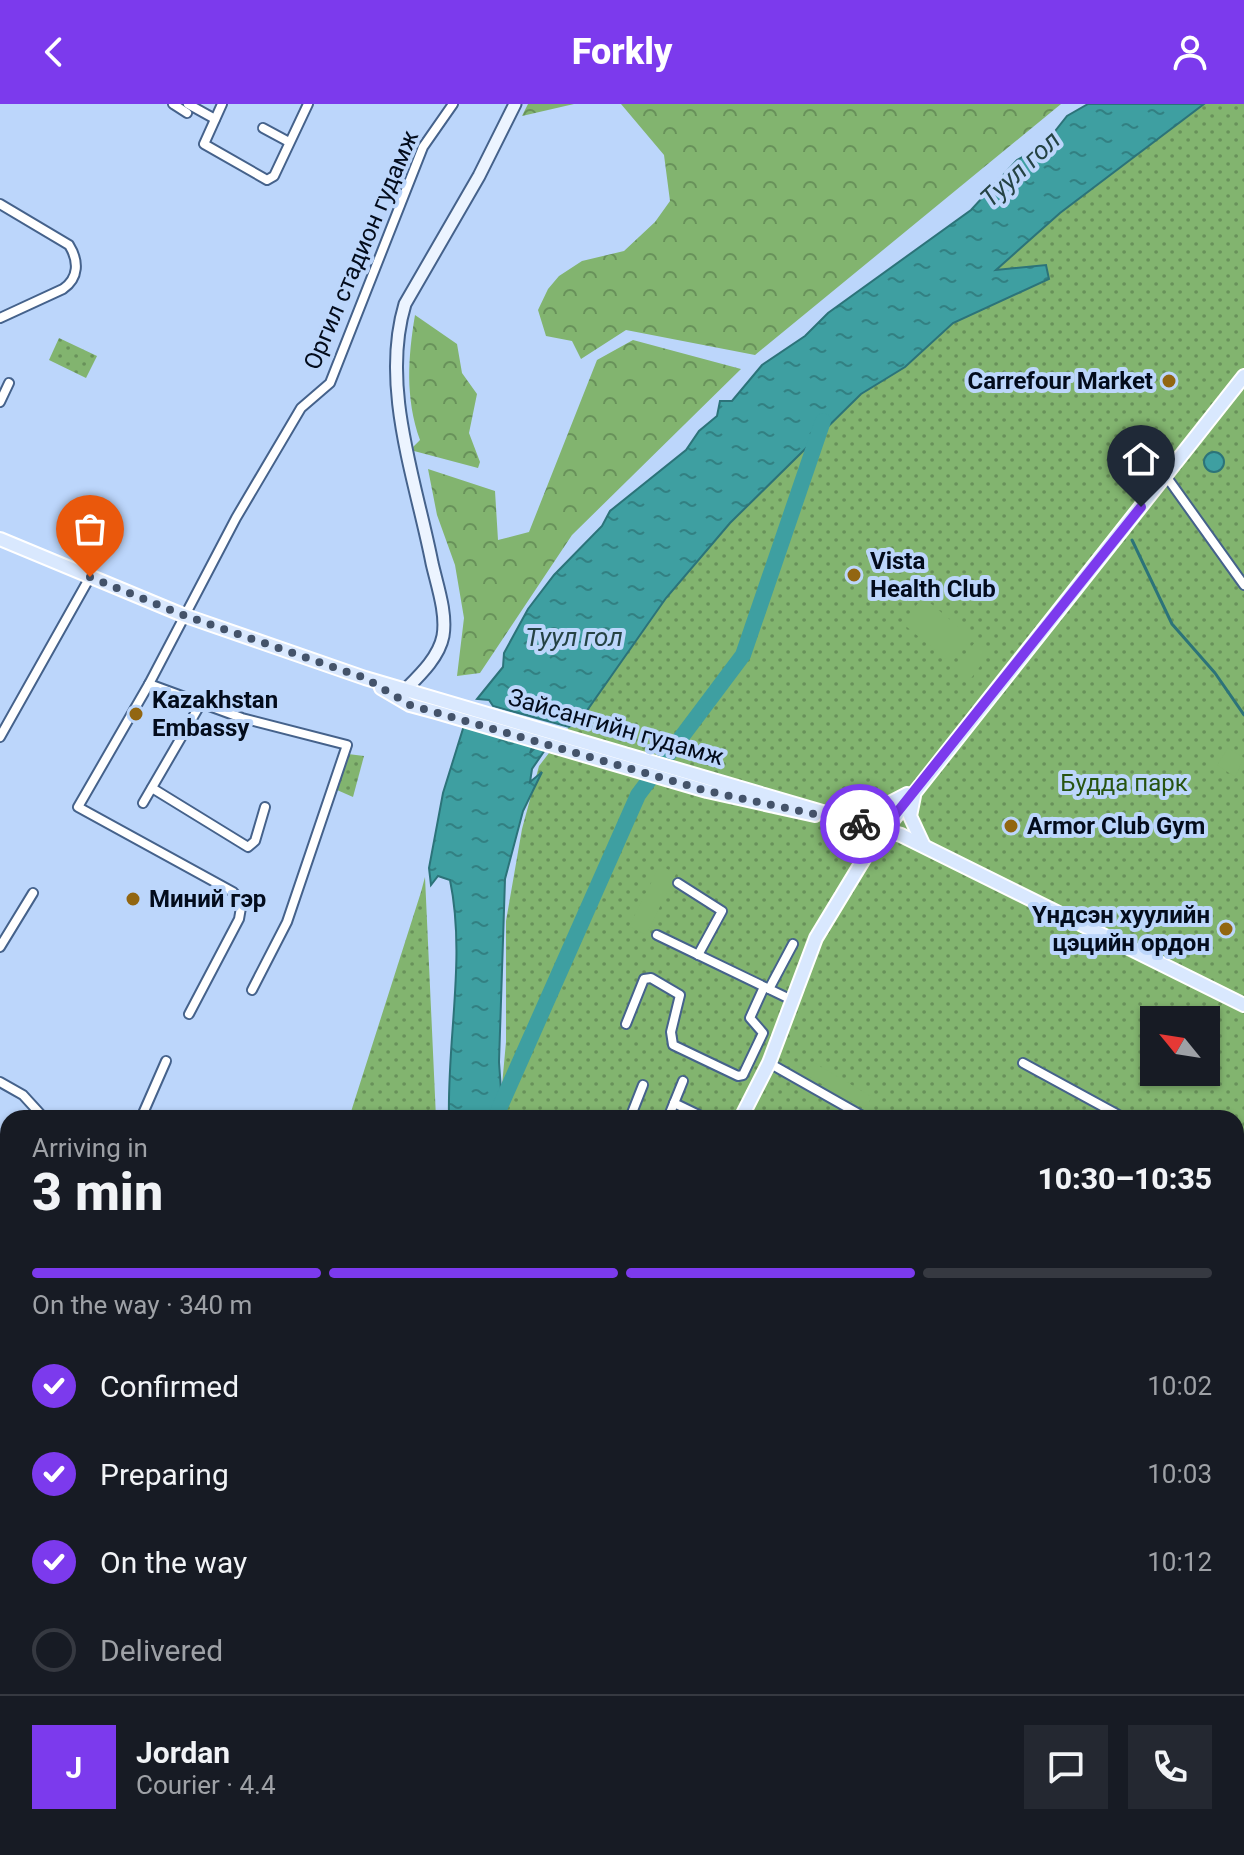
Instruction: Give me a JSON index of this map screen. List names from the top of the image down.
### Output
{
  "streets": {
    "main road": ["Зайсангийн гудамж"],
    "street": ["Оргил стадион гудамж"]
  },
  "crossings": [
    ["Оргил стадион гудамж", "Зайсангийн гудамж"]
  ],
  "water": ["Туул гол"],
  "parks": ["Будда парк"],
  "places": [
    "Carrefour Market",
    "Vista Health Club",
    "Kazakhstan Embassy",
    "Armor Club Gym",
    "Миний гэр",
    "Үндсэн хуулийн цэцийн ордон"
  ],
  "north": "top left",
  "page": {
    "header": "Forkly",
    "heading": ["3 min", "Arriving in", "10:30–10:35"],
    "panel": ["Jordan", "Courier · 4.4"],
    "bar": "On the way · 340 m",
    "list": [
      ["Confirmed", "10:02"],
      ["Preparing", "10:03"],
      ["On the way", "10:12"],
      "Delivered"
    ],
    "round": "J"
  }
}
